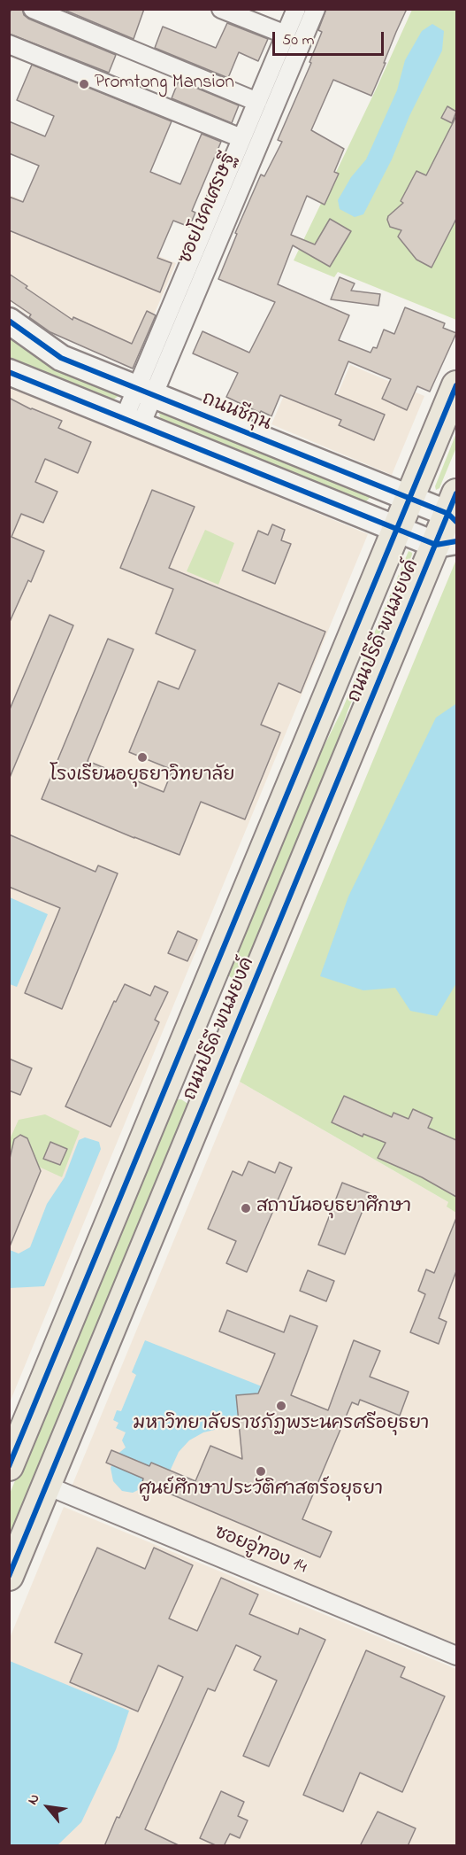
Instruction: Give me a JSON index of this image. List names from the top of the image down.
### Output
{
  "streets": {
    "main road": ["ถนนชีกุน", "ถนนปรีดี พนมยงค์"],
    "street": ["ซอยโชคเศรษฐี", "ซอยอู่ทอง 14"]
  },
  "crossings": [
    ["ซอยโชคเศรษฐี", "ถนนชีกุน"],
    ["ถนนชีกุน", "ถนนปรีดี พนมยงค์"],
    ["ถนนปรีดี พนมยงค์", "ซอยอู่ทอง 14"]
  ],
  "places": [
    "Promtong Mansion",
    "โรงเรียนอยุธยาวิทยาลัย",
    "สถาบันอยุธยาศึกษา",
    "มหาวิทยาลัยราชภัฏพระนครศรีอยุธยา",
    "ศูนย์ศึกษาประวัติศาสตร์อยุธยา"
  ],
  "scale_bar": "50 m",
  "north": "top left"
}
